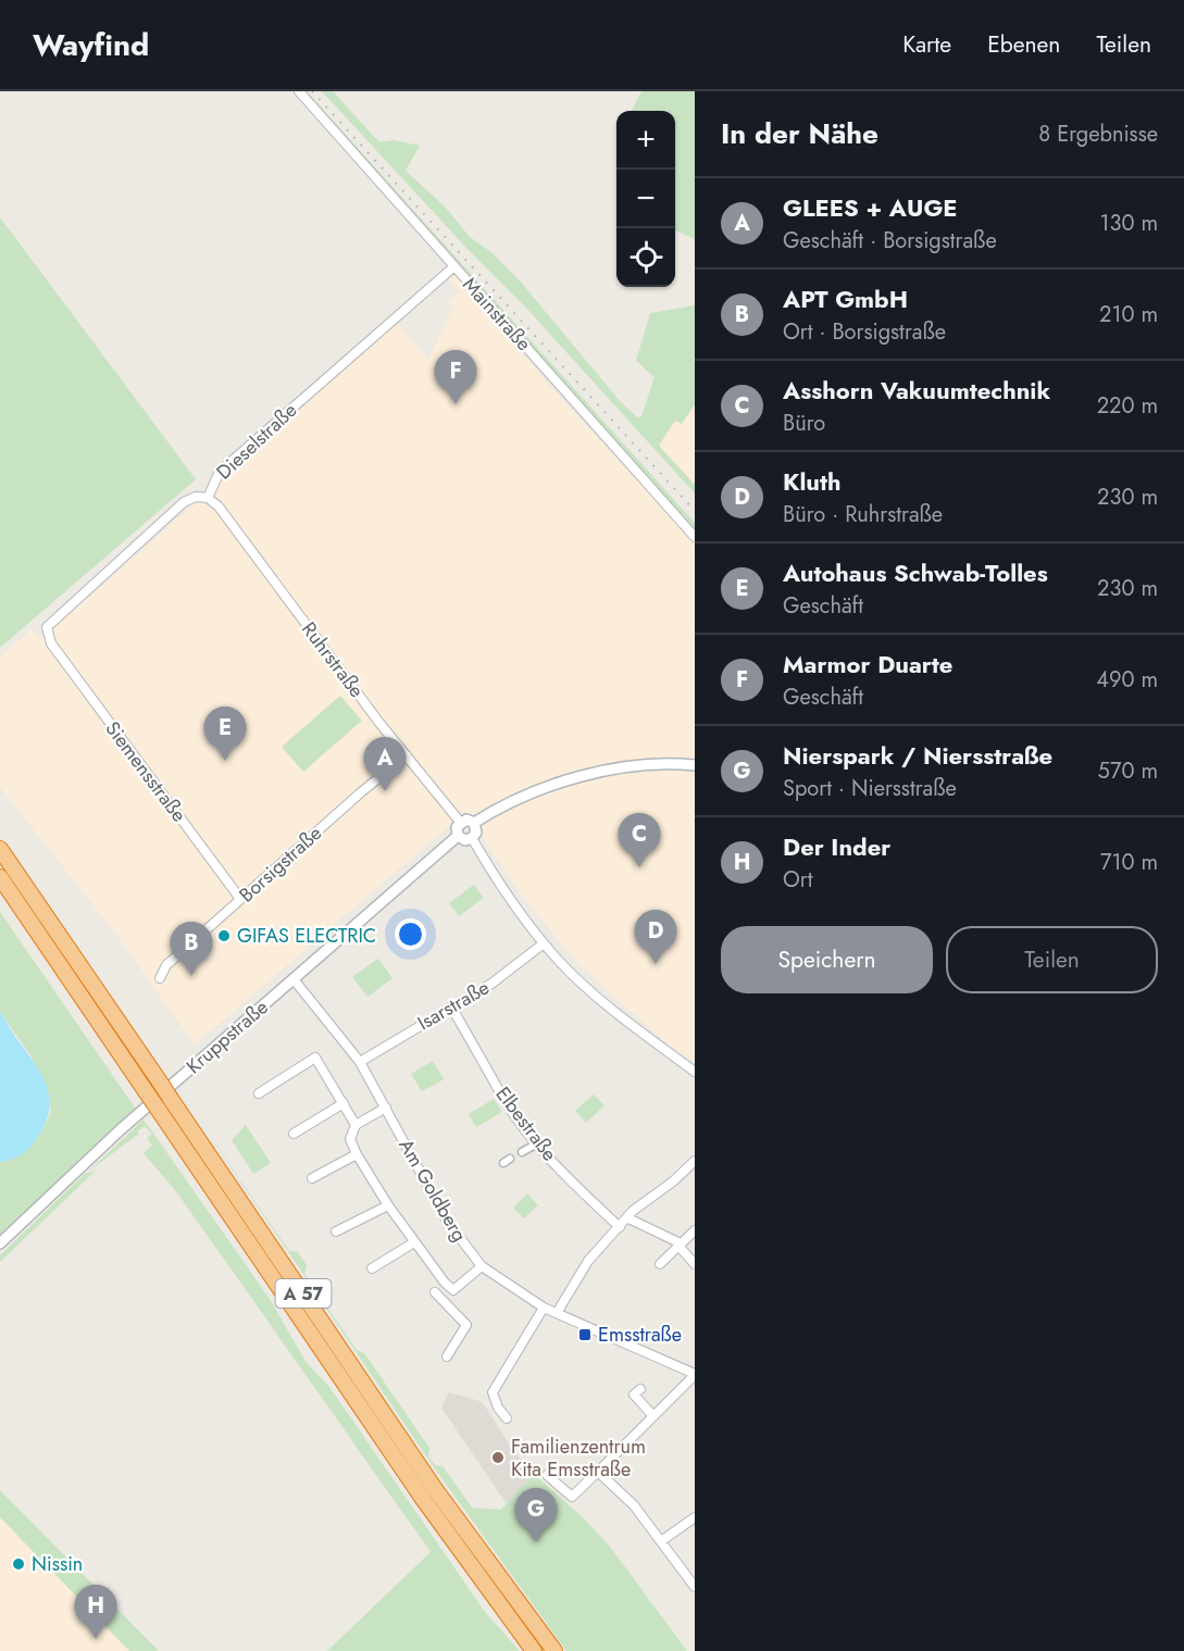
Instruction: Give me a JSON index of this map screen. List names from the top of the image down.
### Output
{
  "streets": {
    "highway": ["A 57"],
    "street": [
      "Mainstraße",
      "Dieselstraße",
      "Ruhrstraße",
      "Siemensstraße",
      "Borsigstraße",
      "Isarstraße",
      "Kruppstraße",
      "Elbestraße",
      "Am Goldberg"
    ]
  },
  "crossings": [
    ["Mainstraße", "Dieselstraße"],
    ["Dieselstraße", "Ruhrstraße"],
    ["Dieselstraße", "Siemensstraße"],
    ["Ruhrstraße", "Borsigstraße"],
    ["Ruhrstraße", "Kruppstraße"],
    ["Siemensstraße", "Borsigstraße"],
    ["Isarstraße", "Elbestraße"],
    ["Isarstraße", "Am Goldberg"],
    ["Kruppstraße", "Am Goldberg"]
  ],
  "places": {
    "other": ["GIFAS ELECTRIC", "Familienzentrum Kita Emsstraße", "Nissin"],
    "transit": ["Emsstraße"]
  },
  "page": {
    "header": "Wayfind",
    "nav": ["Karte", "Ebenen", "Teilen"],
    "heading": ["In der Nähe", "8 Ergebnisse"],
    "map_buttons": ["+", "−"],
    "list": [
      {
        "mark": "A",
        "name": "GLEES + AUGE",
        "note": "Geschäft · Borsigstraße",
        "value": "130 m"
      },
      {
        "mark": "B",
        "name": "APT GmbH",
        "note": "Ort · Borsigstraße",
        "value": "210 m"
      },
      {
        "mark": "C",
        "name": "Asshorn Vakuumtechnik",
        "note": "Büro",
        "value": "220 m"
      },
      {
        "mark": "D",
        "name": "Kluth",
        "note": "Büro · Ruhrstraße",
        "value": "230 m"
      },
      {
        "mark": "E",
        "name": "Autohaus Schwab-Tolles",
        "note": "Geschäft",
        "value": "230 m"
      },
      {
        "mark": "F",
        "name": "Marmor Duarte",
        "note": "Geschäft",
        "value": "490 m"
      },
      {
        "mark": "G",
        "name": "Nierspark / Niersstraße",
        "note": "Sport · Niersstraße",
        "value": "570 m"
      },
      {
        "mark": "H",
        "name": "Der Inder",
        "note": "Ort",
        "value": "710 m"
      }
    ],
    "pins": [
      "F",
      "E",
      "A",
      "C",
      "D",
      "B",
      "G",
      "H"
    ],
    "buttons": ["Speichern", "Teilen"]
  }
}
